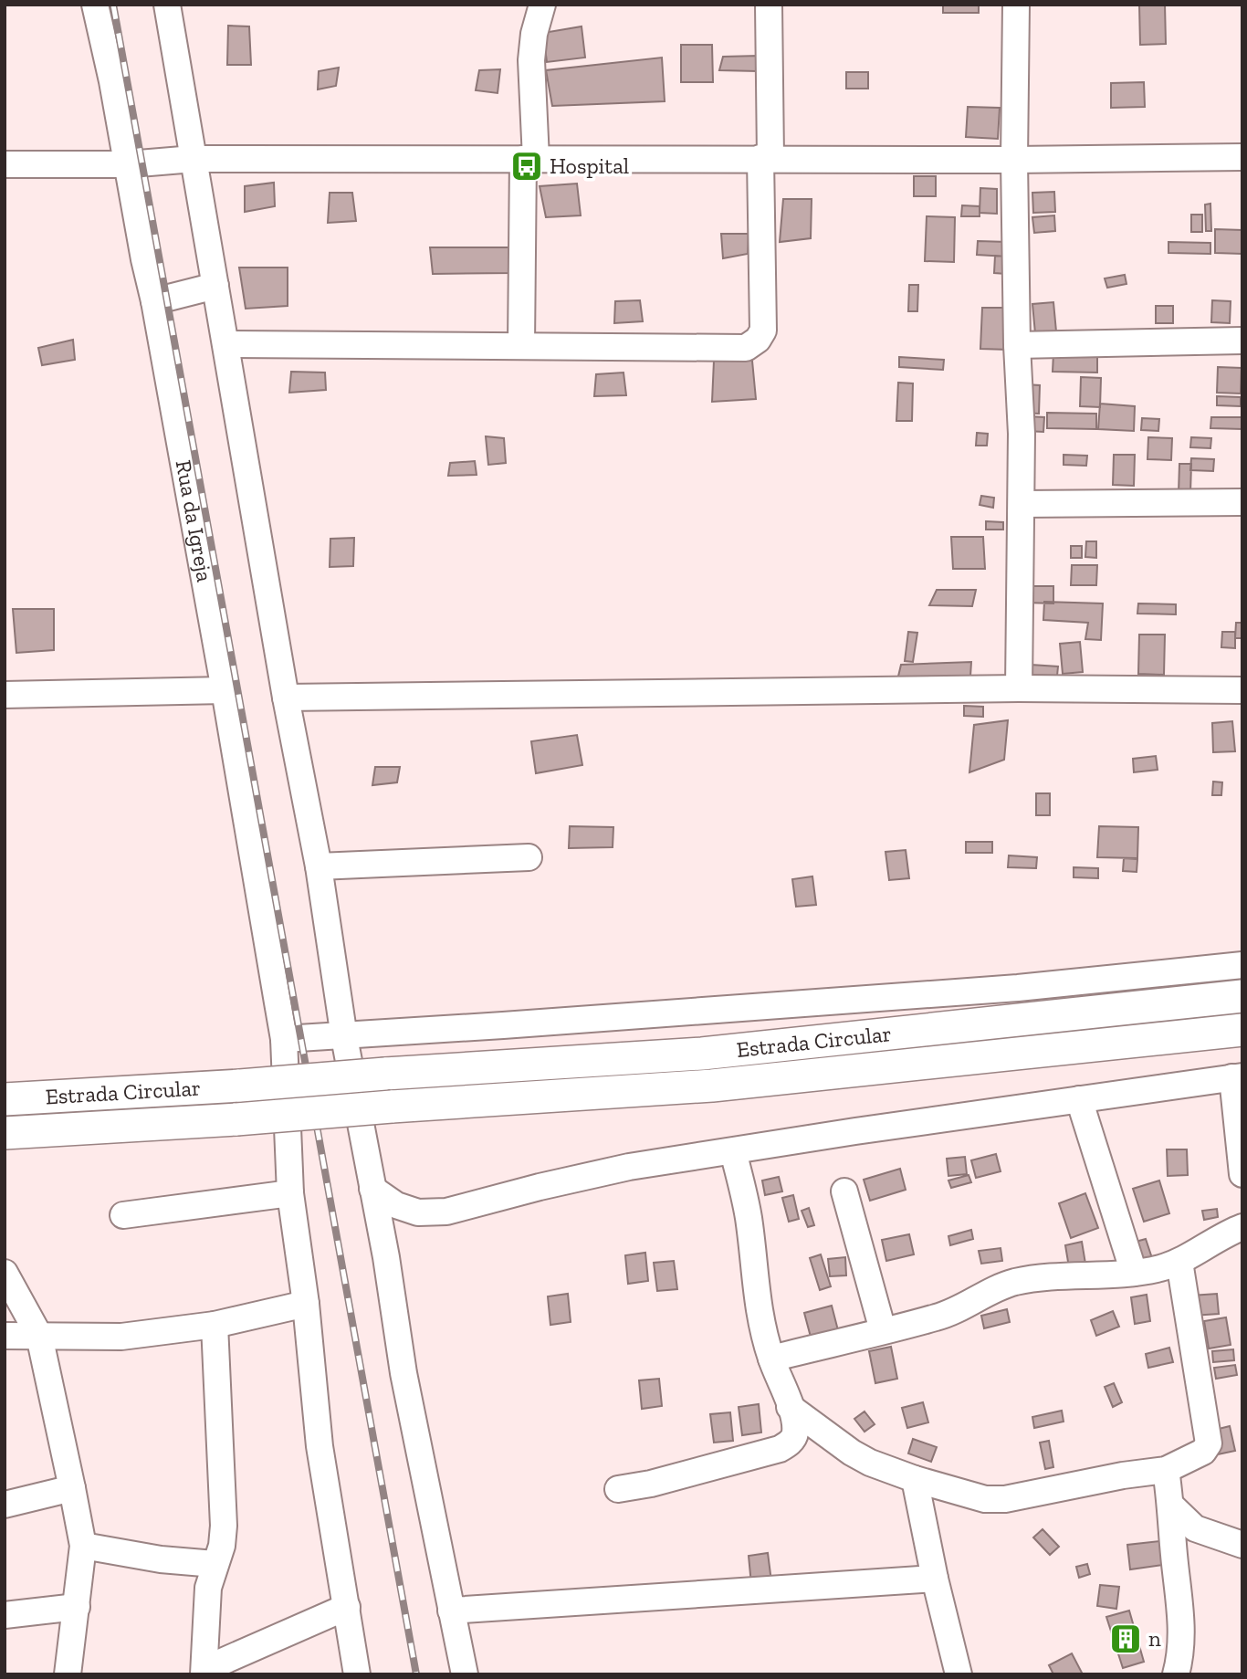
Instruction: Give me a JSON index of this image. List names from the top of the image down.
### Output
{
  "streets": {
    "main road": ["Estrada Circular"],
    "street": ["Rua da Igreja"]
  },
  "places": {
    "bus stop": ["Hospital"],
    "building": ["n"]
  }
}
